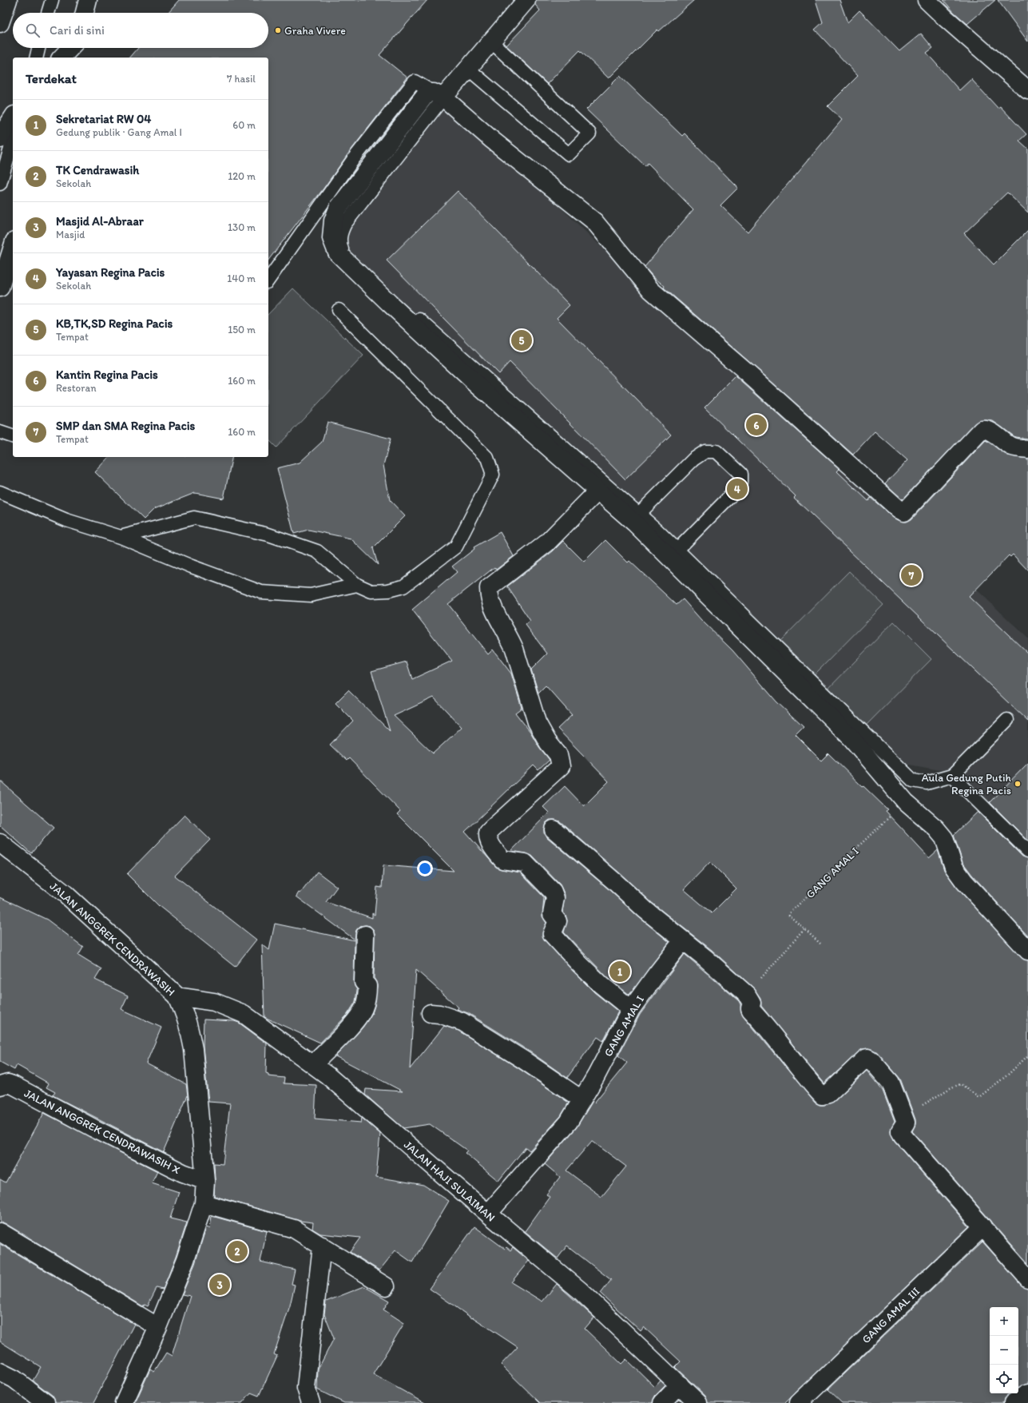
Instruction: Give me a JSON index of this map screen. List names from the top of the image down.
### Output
{
  "streets": {
    "main road": [
      "GANG AMAL I",
      "JALAN ANGGREK CENDRAWASIH",
      "JALAN ANGGREK CENDRAWASIH X",
      "JALAN HAJI SULAIMAN",
      "GANG AMAL III"
    ]
  },
  "crossings": [
    ["GANG AMAL I", "JALAN HAJI SULAIMAN"],
    ["JALAN ANGGREK CENDRAWASIH", "JALAN ANGGREK CENDRAWASIH X"],
    ["JALAN ANGGREK CENDRAWASIH", "JALAN HAJI SULAIMAN"]
  ],
  "places": ["Graha Vivere", "Aula Gedung Putih Regina Pacis"],
  "page": {
    "search": "Cari di sini",
    "heading": ["Terdekat", "7 hasil"],
    "list": [
      {
        "mark": "1",
        "name": "Sekretariat RW 04",
        "note": "Gedung publik · Gang Amal I",
        "value": "60 m"
      },
      {
        "mark": "2",
        "name": "TK Cendrawasih",
        "note": "Sekolah",
        "value": "120 m"
      },
      {
        "mark": "3",
        "name": "Masjid Al-Abraar",
        "note": "Masjid",
        "value": "130 m"
      },
      {
        "mark": "4",
        "name": "Yayasan Regina Pacis",
        "note": "Sekolah",
        "value": "140 m"
      },
      {
        "mark": "5",
        "name": "KB,TK,SD Regina Pacis",
        "note": "Tempat",
        "value": "150 m"
      },
      {
        "mark": "6",
        "name": "Kantin Regina Pacis",
        "note": "Restoran",
        "value": "160 m"
      },
      {
        "mark": "7",
        "name": "SMP dan SMA Regina Pacis",
        "note": "Tempat",
        "value": "160 m"
      }
    ],
    "pins": [
      "5",
      "6",
      "4",
      "7",
      "1",
      "2",
      "3"
    ],
    "map_buttons": ["+", "−"]
  }
}
